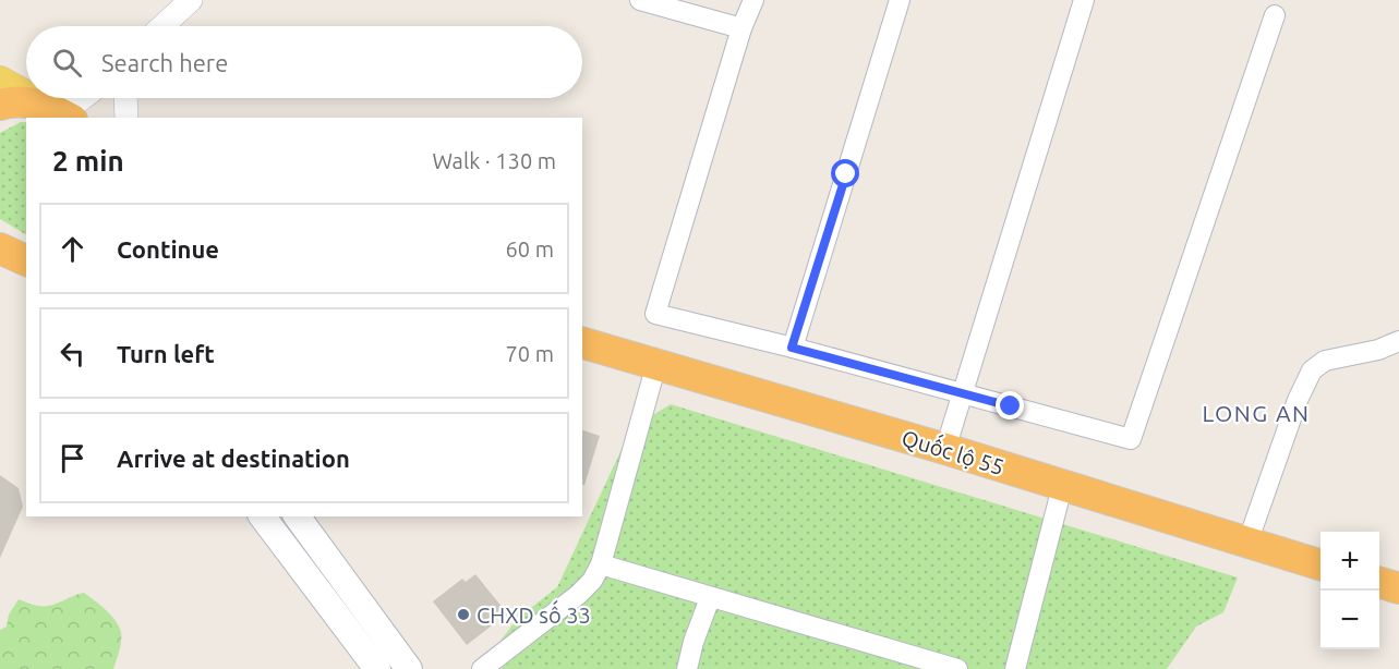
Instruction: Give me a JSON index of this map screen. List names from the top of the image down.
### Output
{
  "streets": {
    "highway": ["Quốc lộ 55"]
  },
  "districts": ["LONG AN"],
  "places": ["CHXD số 33"],
  "page": {
    "search": "Search here",
    "heading": ["2 min", "Walk · 130 m"],
    "list": [
      ["Continue", "60 m"],
      ["Turn left", "70 m"],
      "Arrive at destination"
    ],
    "map_buttons": ["+", "−"]
  }
}
